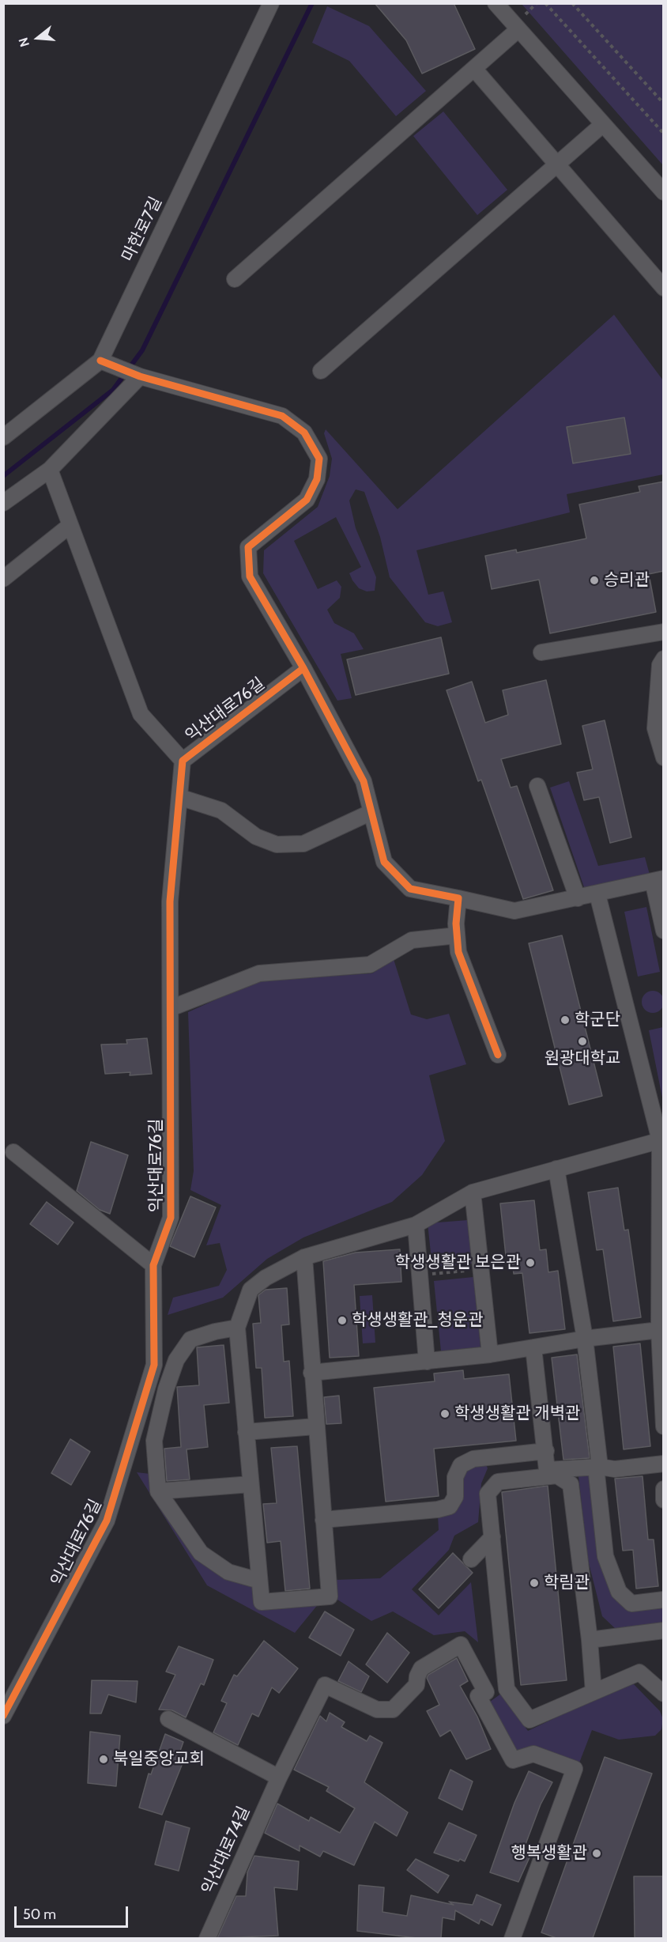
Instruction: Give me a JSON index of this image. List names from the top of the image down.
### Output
{
  "streets": {
    "street": ["마한로7길", "익산대로76길", "익산대로74길"]
  },
  "places": [
    "승리관",
    "학군단",
    "원광대학교",
    "학생생활관 보은관",
    "학생생활관_청운관",
    "학생생활관 개벽관",
    "학림관",
    "북일중앙교회",
    "행복생활관"
  ],
  "scale_bar": "50 m",
  "north": "left"
}
